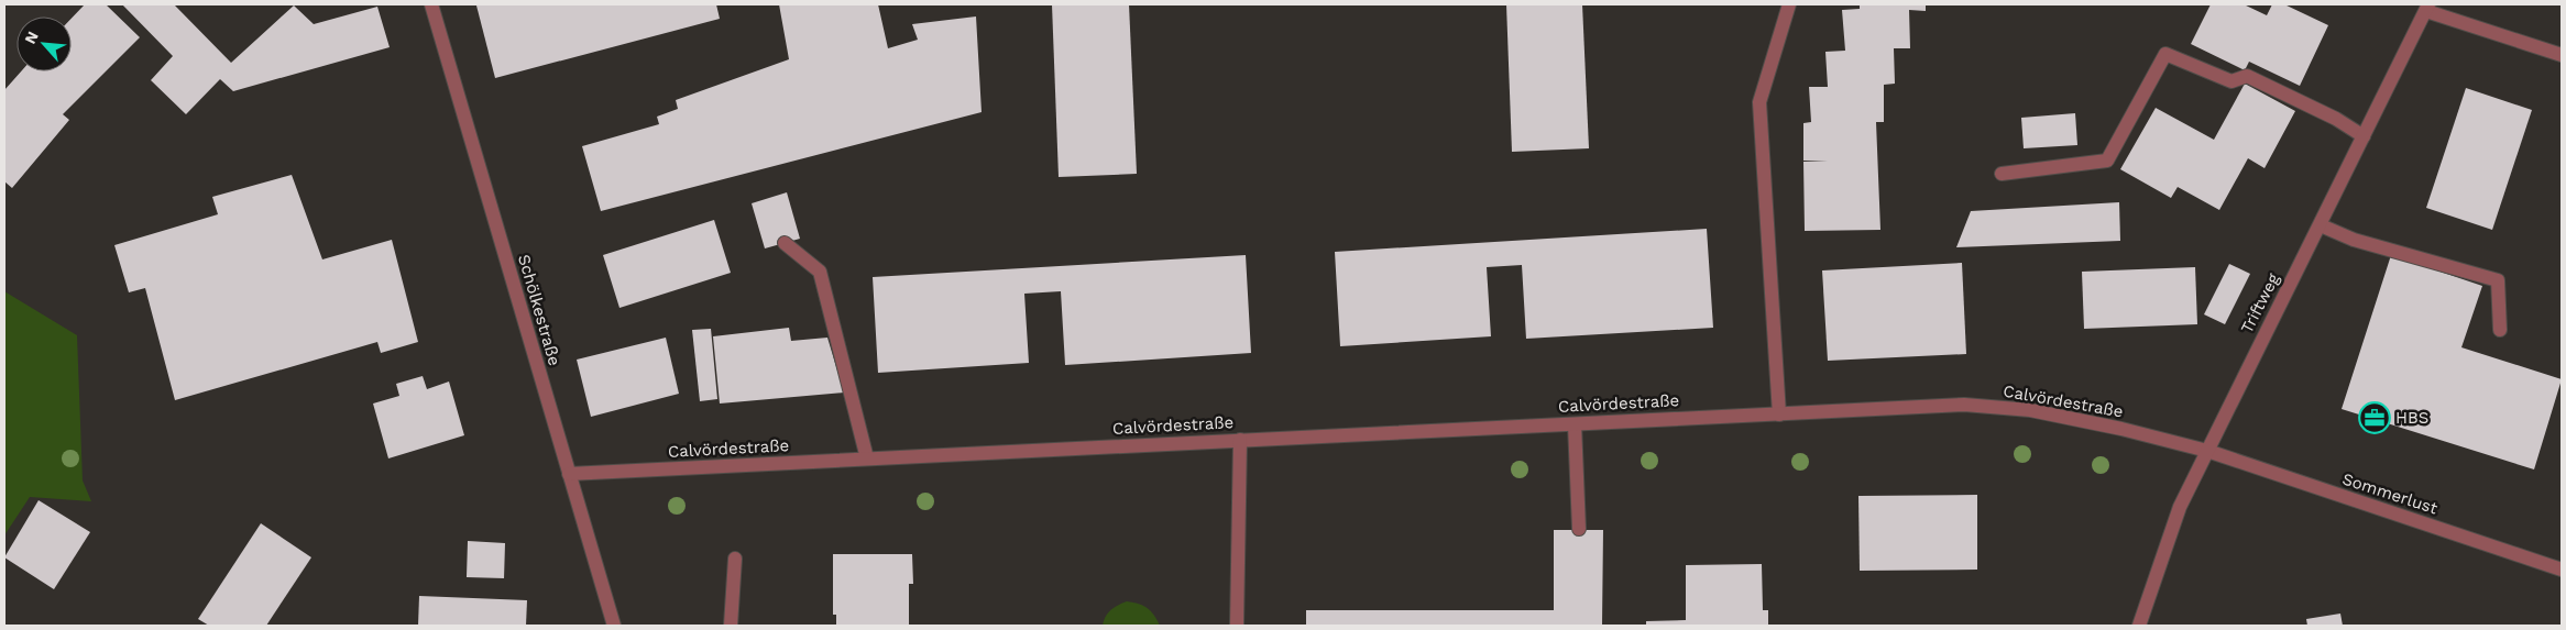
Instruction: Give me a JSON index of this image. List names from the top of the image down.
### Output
{
  "streets": {
    "street": [
      "Triftweg",
      "Schölkestraße",
      "Calvördestraße",
      "Sommerlust"
    ]
  },
  "crossings": [
    ["Triftweg", "Calvördestraße"],
    ["Triftweg", "Sommerlust"],
    ["Schölkestraße", "Calvördestraße"],
    ["Calvördestraße", "Sommerlust"]
  ],
  "places": {
    "office": ["HBS"]
  },
  "north": "top left"
}
